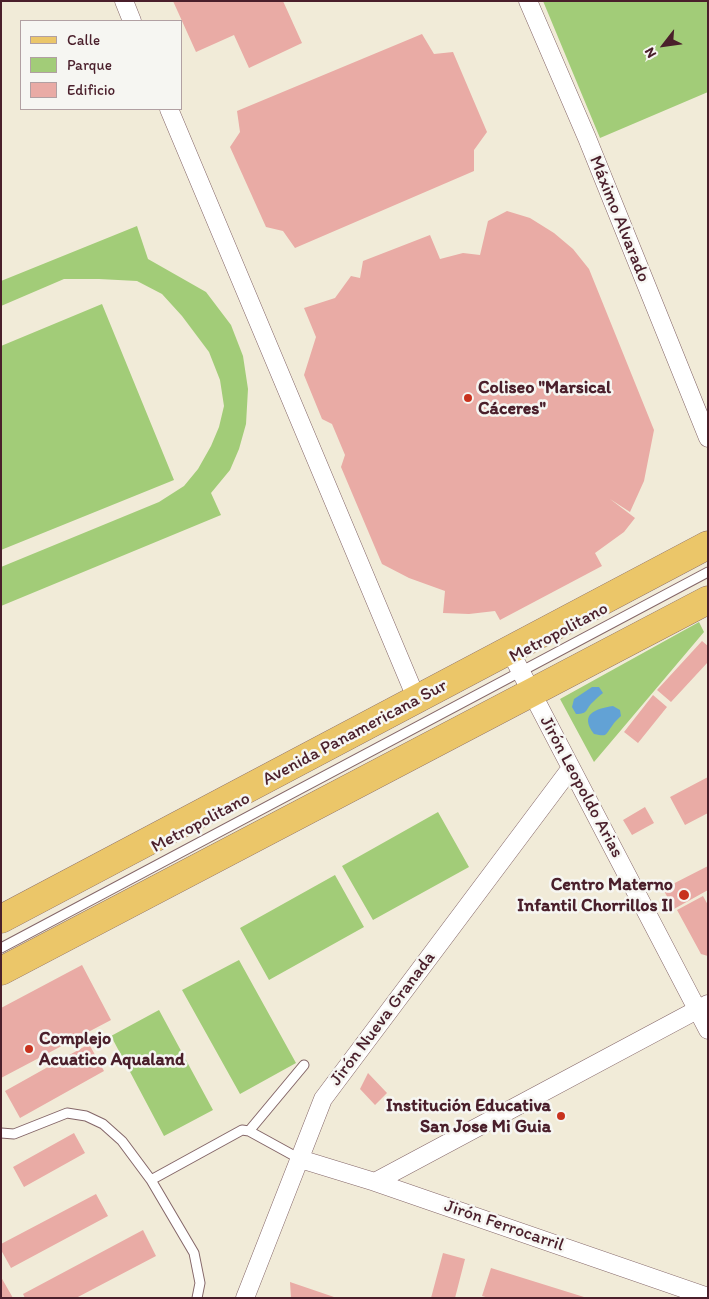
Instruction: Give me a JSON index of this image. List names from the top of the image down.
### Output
{
  "streets": {
    "main road": ["Avenida Panamericana Sur"],
    "street": [
      "Máximo Alvarado",
      "Jirón Leopoldo Arias",
      "Jirón Nueva Granada",
      "Jirón Ferrocarril"
    ],
    "lane": ["Metropolitano"]
  },
  "crossings": [
    ["Metropolitano", "Avenida Panamericana Sur"],
    ["Metropolitano", "Jirón Leopoldo Arias"],
    ["Avenida Panamericana Sur", "Jirón Leopoldo Arias"],
    ["Jirón Leopoldo Arias", "Jirón Nueva Granada"],
    ["Jirón Nueva Granada", "Jirón Ferrocarril"]
  ],
  "places": [
    "Coliseo \"Marsical Cáceres\"",
    "Centro Materno Infantil Chorrillos II",
    "Complejo Acuatico Aqualand",
    "Institución Educativa San Jose Mi Guia"
  ],
  "legend": ["Calle", "Parque", "Edificio"],
  "north": "bottom left"
}
